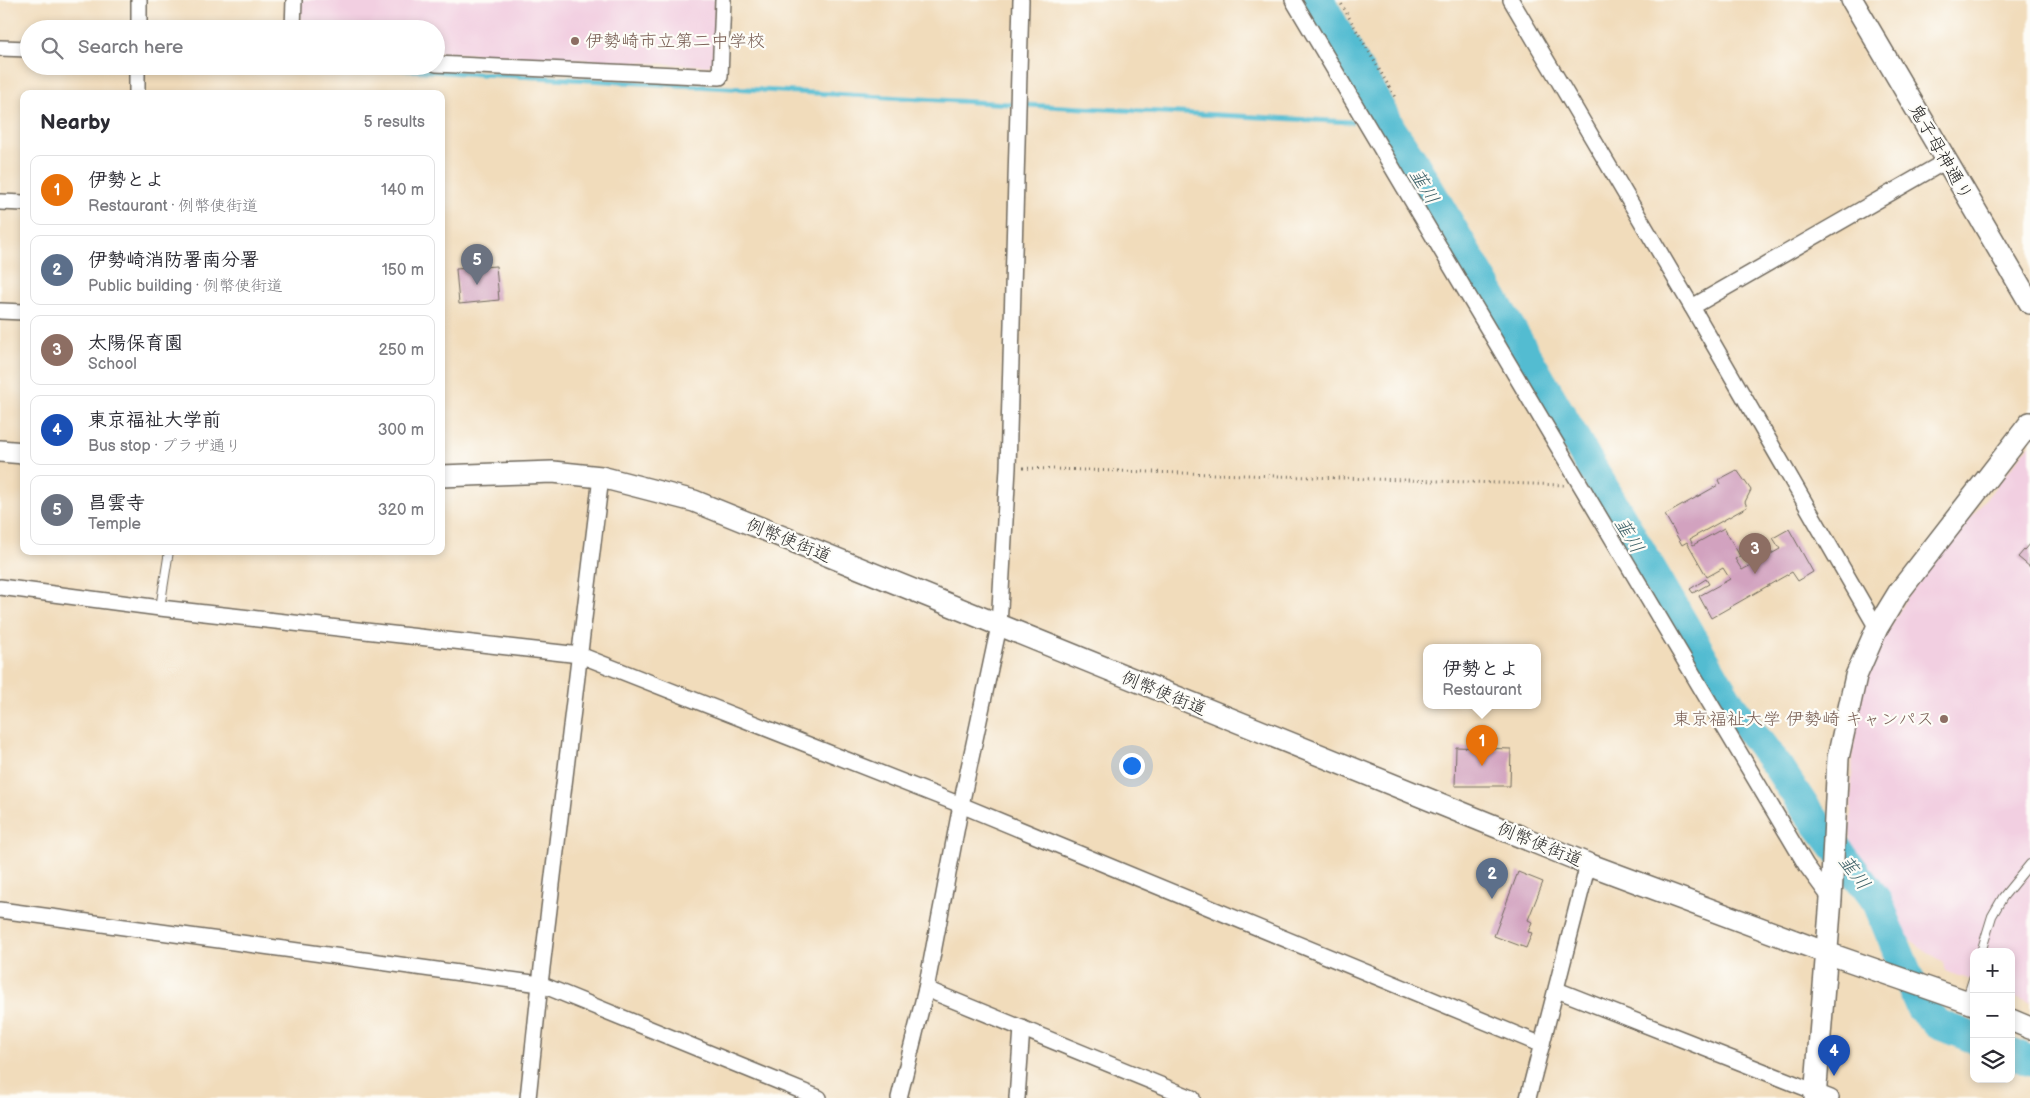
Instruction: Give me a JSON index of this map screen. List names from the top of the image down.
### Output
{
  "streets": {
    "main road": ["鬼子母神通り", "例幣使街道"]
  },
  "water": ["韮川"],
  "places": ["伊勢崎市立第二中学校", "東京福祉大学 伊勢崎 キャンパス"],
  "page": {
    "search": "Search here",
    "heading": ["Nearby", "5 results"],
    "list": [
      {
        "mark": "1",
        "name": "伊勢とよ",
        "note": "Restaurant · 例幣使街道",
        "value": "140 m"
      },
      {
        "mark": "2",
        "name": "伊勢崎消防署南分署",
        "note": "Public building · 例幣使街道",
        "value": "150 m"
      },
      {
        "mark": "3",
        "name": "太陽保育園",
        "note": "School",
        "value": "250 m"
      },
      {
        "mark": "4",
        "name": "東京福祉大学前",
        "note": "Bus stop · プラザ通り",
        "value": "300 m"
      },
      {
        "mark": "5",
        "name": "昌雲寺",
        "note": "Temple",
        "value": "320 m"
      }
    ],
    "pins": [
      "5",
      "3",
      "1",
      "2",
      "4"
    ],
    "popup": ["伊勢とよ", "Restaurant"],
    "map_buttons": ["+", "−"]
  }
}
